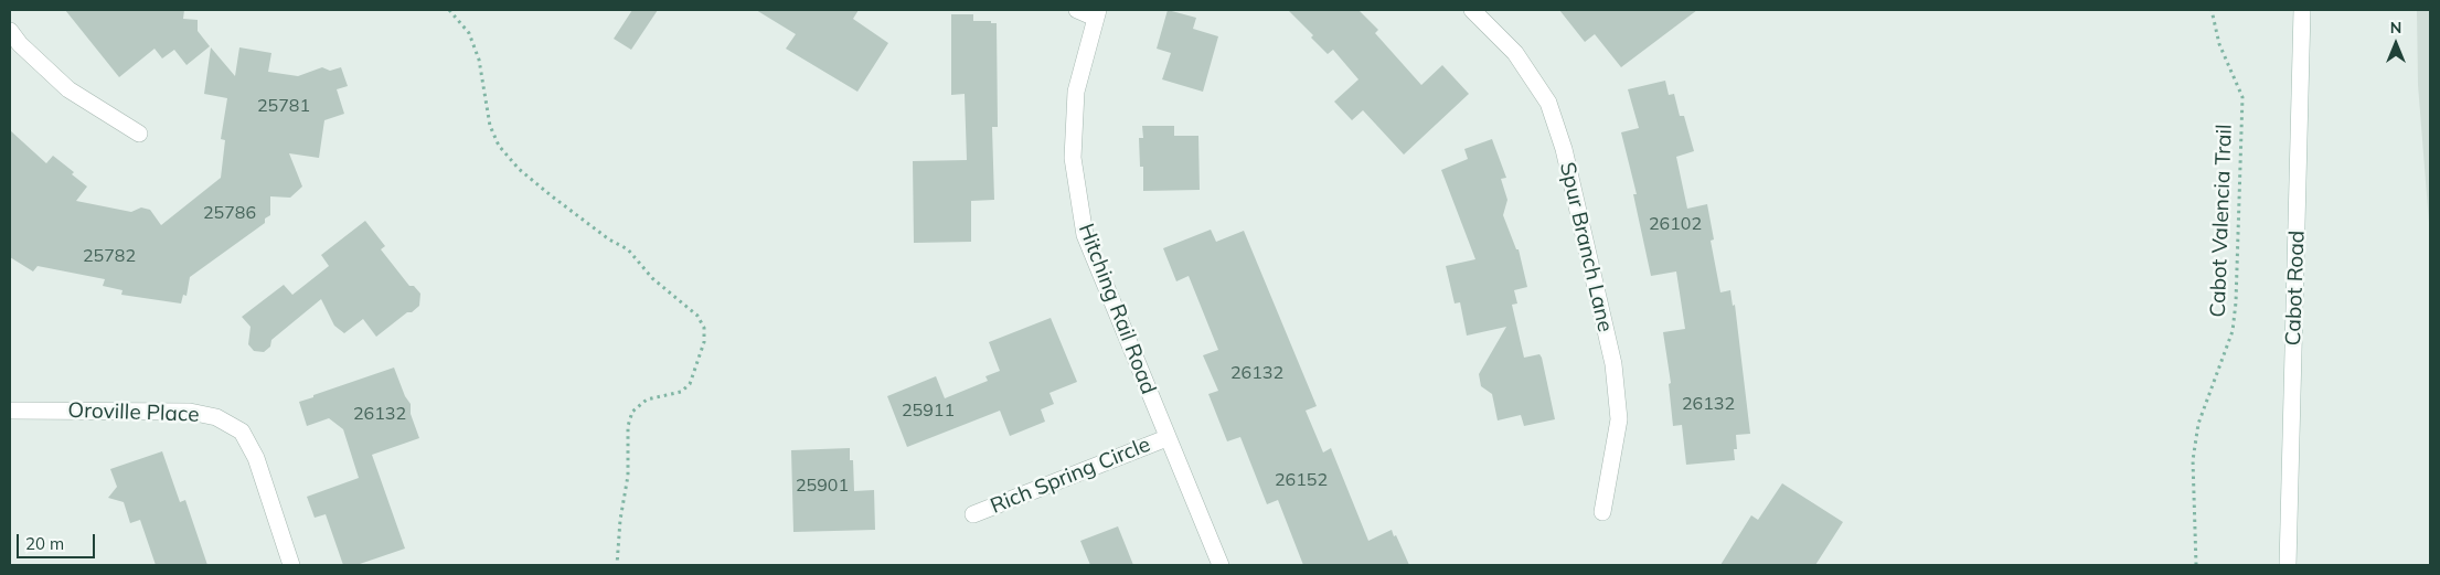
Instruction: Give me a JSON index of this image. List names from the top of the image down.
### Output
{
  "streets": {
    "street": [
      "Spur Branch Lane",
      "Cabot Road",
      "Hitching Rail Road",
      "Oroville Place",
      "Rich Spring Circle"
    ],
    "path": ["Cabot Valencia Trail"]
  },
  "crossings": [
    ["Hitching Rail Road", "Rich Spring Circle"]
  ],
  "house_numbers": [
    "25781",
    "25786",
    "26102",
    "25782",
    "26132",
    "26132",
    "25911",
    "26132",
    "26152",
    "25901"
  ],
  "scale_bar": "20 m",
  "north": "top"
}
